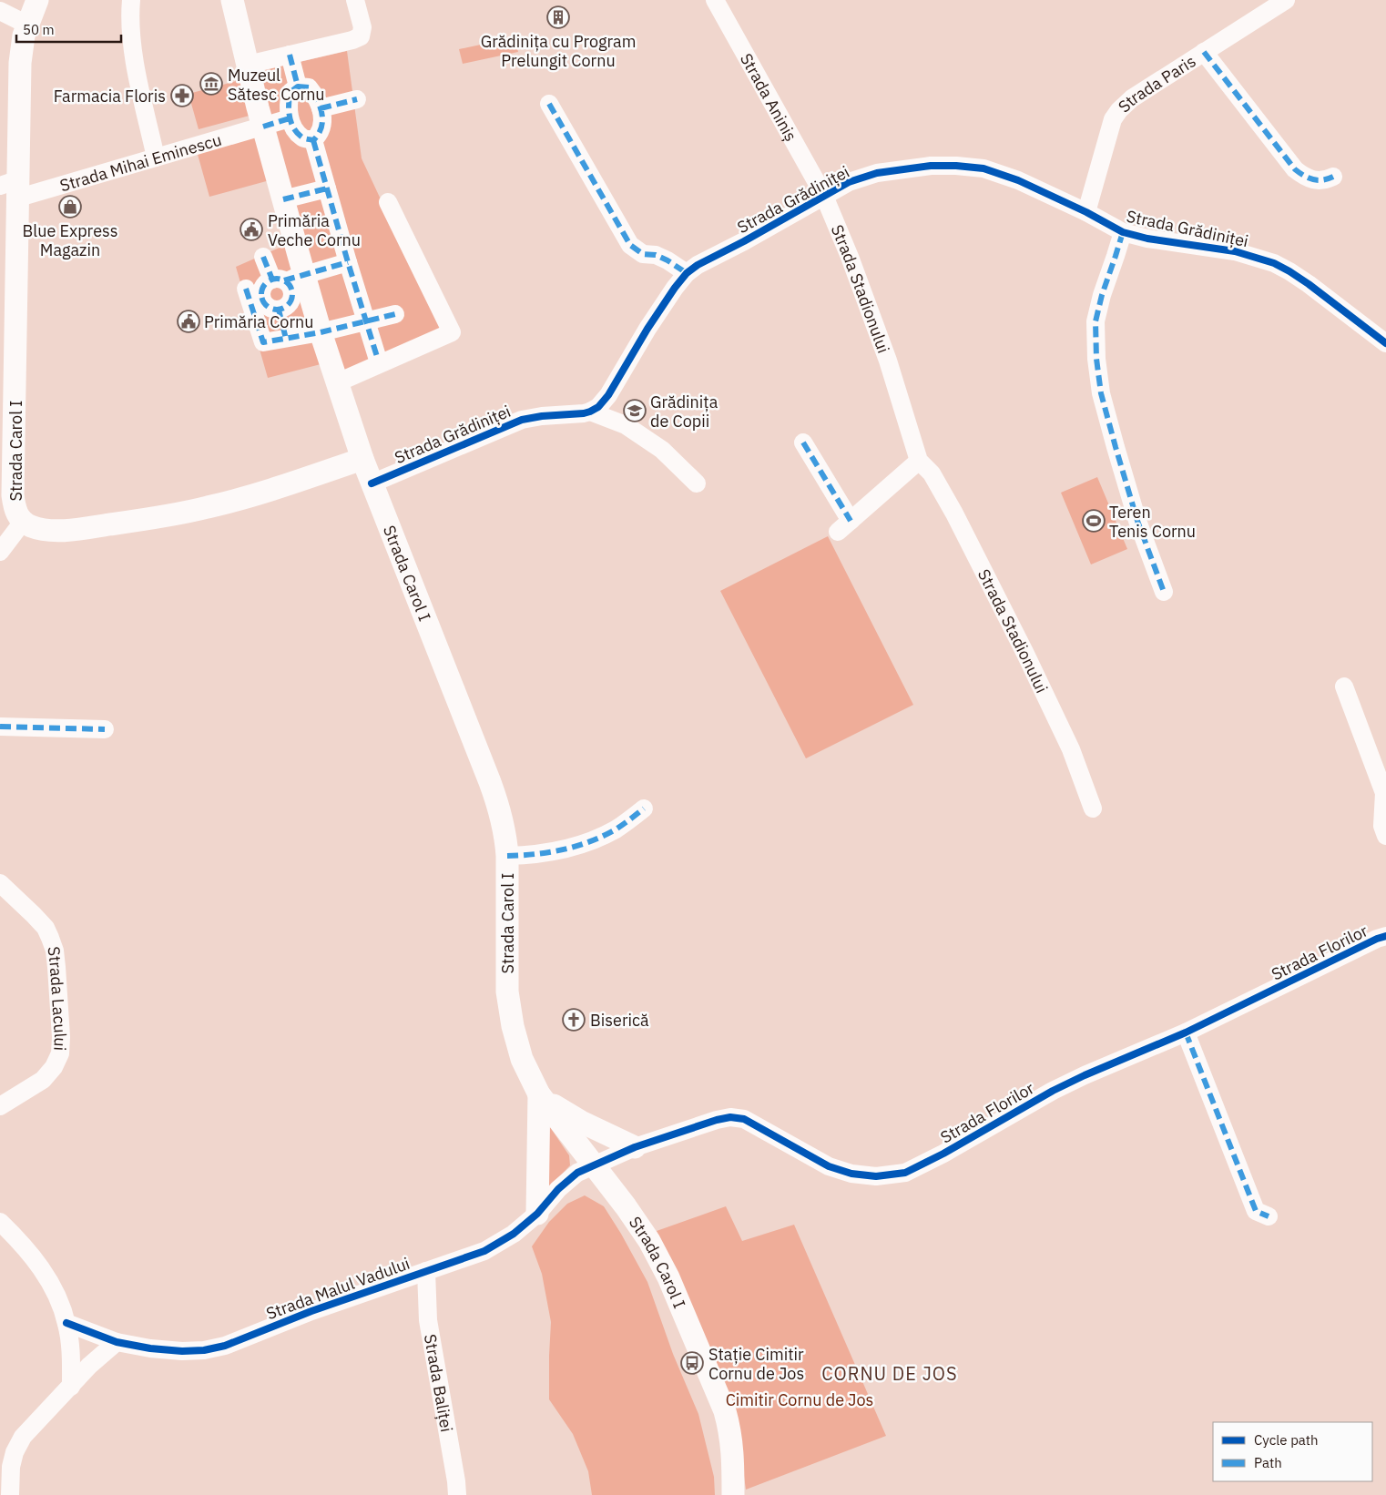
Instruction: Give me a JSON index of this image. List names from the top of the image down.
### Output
{
  "streets": {
    "main road": ["Strada Carol I"],
    "street": [
      "Strada Paris",
      "Strada Aniniș",
      "Strada Mihai Eminescu",
      "Strada Grădiniței",
      "Strada Stadionului",
      "Strada Florilor",
      "Strada Lacului",
      "Strada Malul Vadului",
      "Strada Baliței"
    ]
  },
  "crossings": [
    ["Strada Paris", "Strada Grădiniței"],
    ["Strada Aniniș", "Strada Grădiniței"],
    ["Strada Aniniș", "Strada Stadionului"],
    ["Strada Mihai Eminescu", "Strada Carol I"],
    ["Strada Grădiniței", "Strada Stadionului"],
    ["Strada Grădiniței", "Strada Carol I"],
    ["Strada Carol I", "Strada Florilor"],
    ["Strada Carol I", "Strada Malul Vadului"],
    ["Strada Florilor", "Strada Malul Vadului"],
    ["Strada Malul Vadului", "Strada Baliței"]
  ],
  "districts": ["CORNU DE JOS"],
  "parks": ["Cimitir Cornu de Jos"],
  "places": {
    "building": ["Grădinița cu Program Prelungit Cornu"],
    "museum": ["Muzeul Sătesc Cornu"],
    "pharmacy": ["Farmacia Floris"],
    "shop": ["Blue Express Magazin"],
    "public building": ["Primăria Veche Cornu", "Primăria Cornu"],
    "school or university": ["Grădinița de Copii"],
    "sports": ["Teren Tenis Cornu"],
    "church": ["Biserică"],
    "bus stop": ["Stație Cimitir Cornu de Jos"]
  },
  "legend": ["Cycle path", "Path"],
  "scale_bar": "50 m"
}
